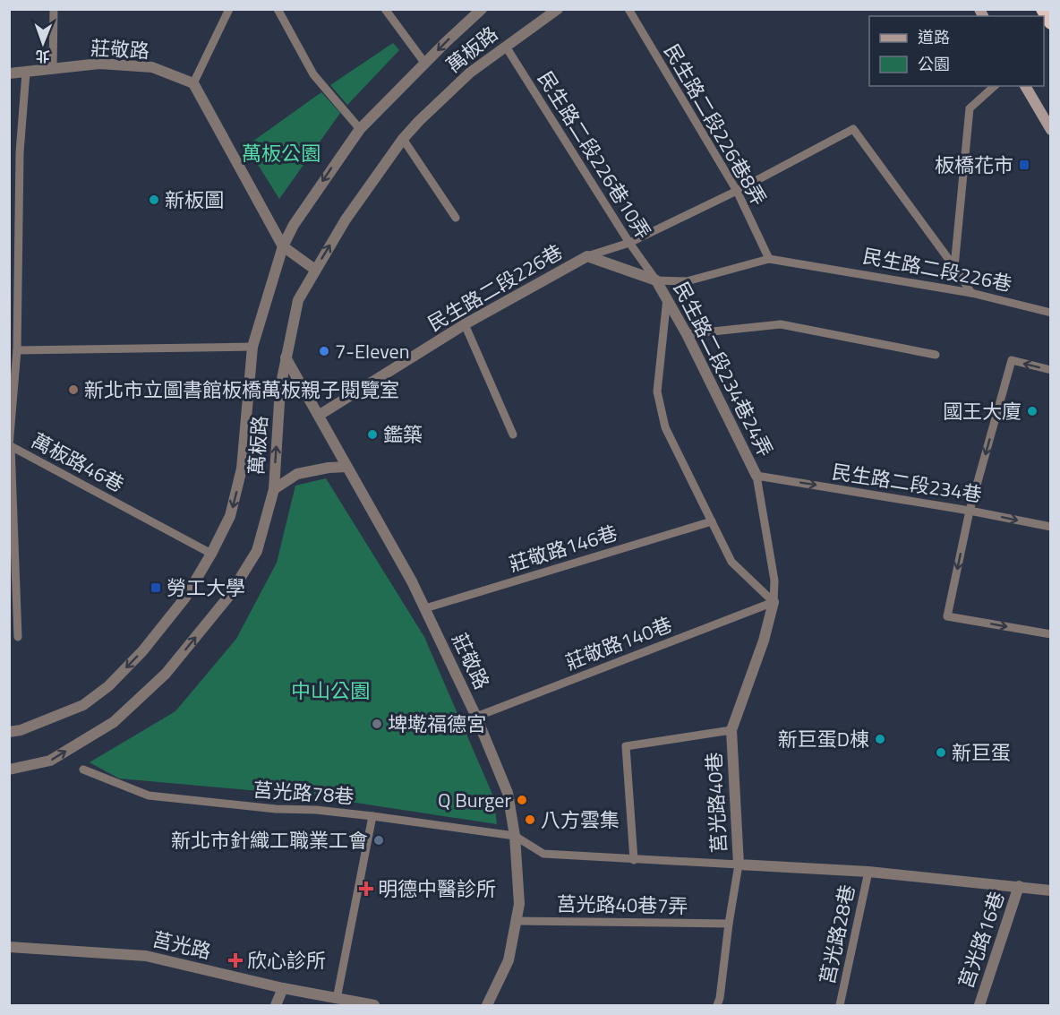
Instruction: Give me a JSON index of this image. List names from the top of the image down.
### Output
{
  "streets": {
    "street": [
      "莊敬路",
      "萬板路",
      "民生路二段226巷",
      "民生路二段234巷24弄",
      "莒光路40巷",
      "莒光路16巷",
      "莒光路"
    ],
    "lane": [
      "民生路二段226巷8弄",
      "民生路二段226巷10弄",
      "萬板路46巷",
      "民生路二段234巷",
      "莊敬路146巷",
      "莊敬路140巷",
      "莒光路78巷",
      "莒光路40巷7弄",
      "莒光路28巷"
    ]
  },
  "crossings": [
    ["莊敬路", "萬板路"],
    ["莊敬路", "民生路二段226巷"],
    ["莊敬路", "莊敬路146巷"],
    ["莊敬路", "莊敬路140巷"],
    ["莊敬路", "莒光路40巷7弄"],
    ["萬板路", "民生路二段226巷10弄"],
    ["萬板路", "萬板路46巷"],
    ["民生路二段226巷8弄", "民生路二段226巷"],
    ["民生路二段226巷10弄", "民生路二段226巷"],
    ["民生路二段226巷10弄", "民生路二段234巷24弄"],
    ["民生路二段226巷", "民生路二段234巷24弄"],
    ["民生路二段234巷24弄", "民生路二段234巷"],
    ["莊敬路140巷", "莒光路40巷"],
    ["莒光路78巷", "莒光路"],
    ["莒光路40巷", "莒光路40巷7弄"]
  ],
  "one_way": ["民生路二段234巷"],
  "parks": ["萬板公園", "中山公園"],
  "places": {
    "transit": ["板橋花市", "勞工大學"],
    "other": [
      "新板圖",
      "7-Eleven",
      "新北市立圖書館板橋萬板親子閱覽室",
      "國王大廈",
      "鑑築",
      "埤墘福德宮",
      "新巨蛋D棟",
      "新巨蛋",
      "Q Burger",
      "八方雲集",
      "新北市針織工職業工會"
    ],
    "health": ["明德中醫診所", "欣心診所"]
  },
  "legend": ["道路", "公園"],
  "north": "bottom"
}
